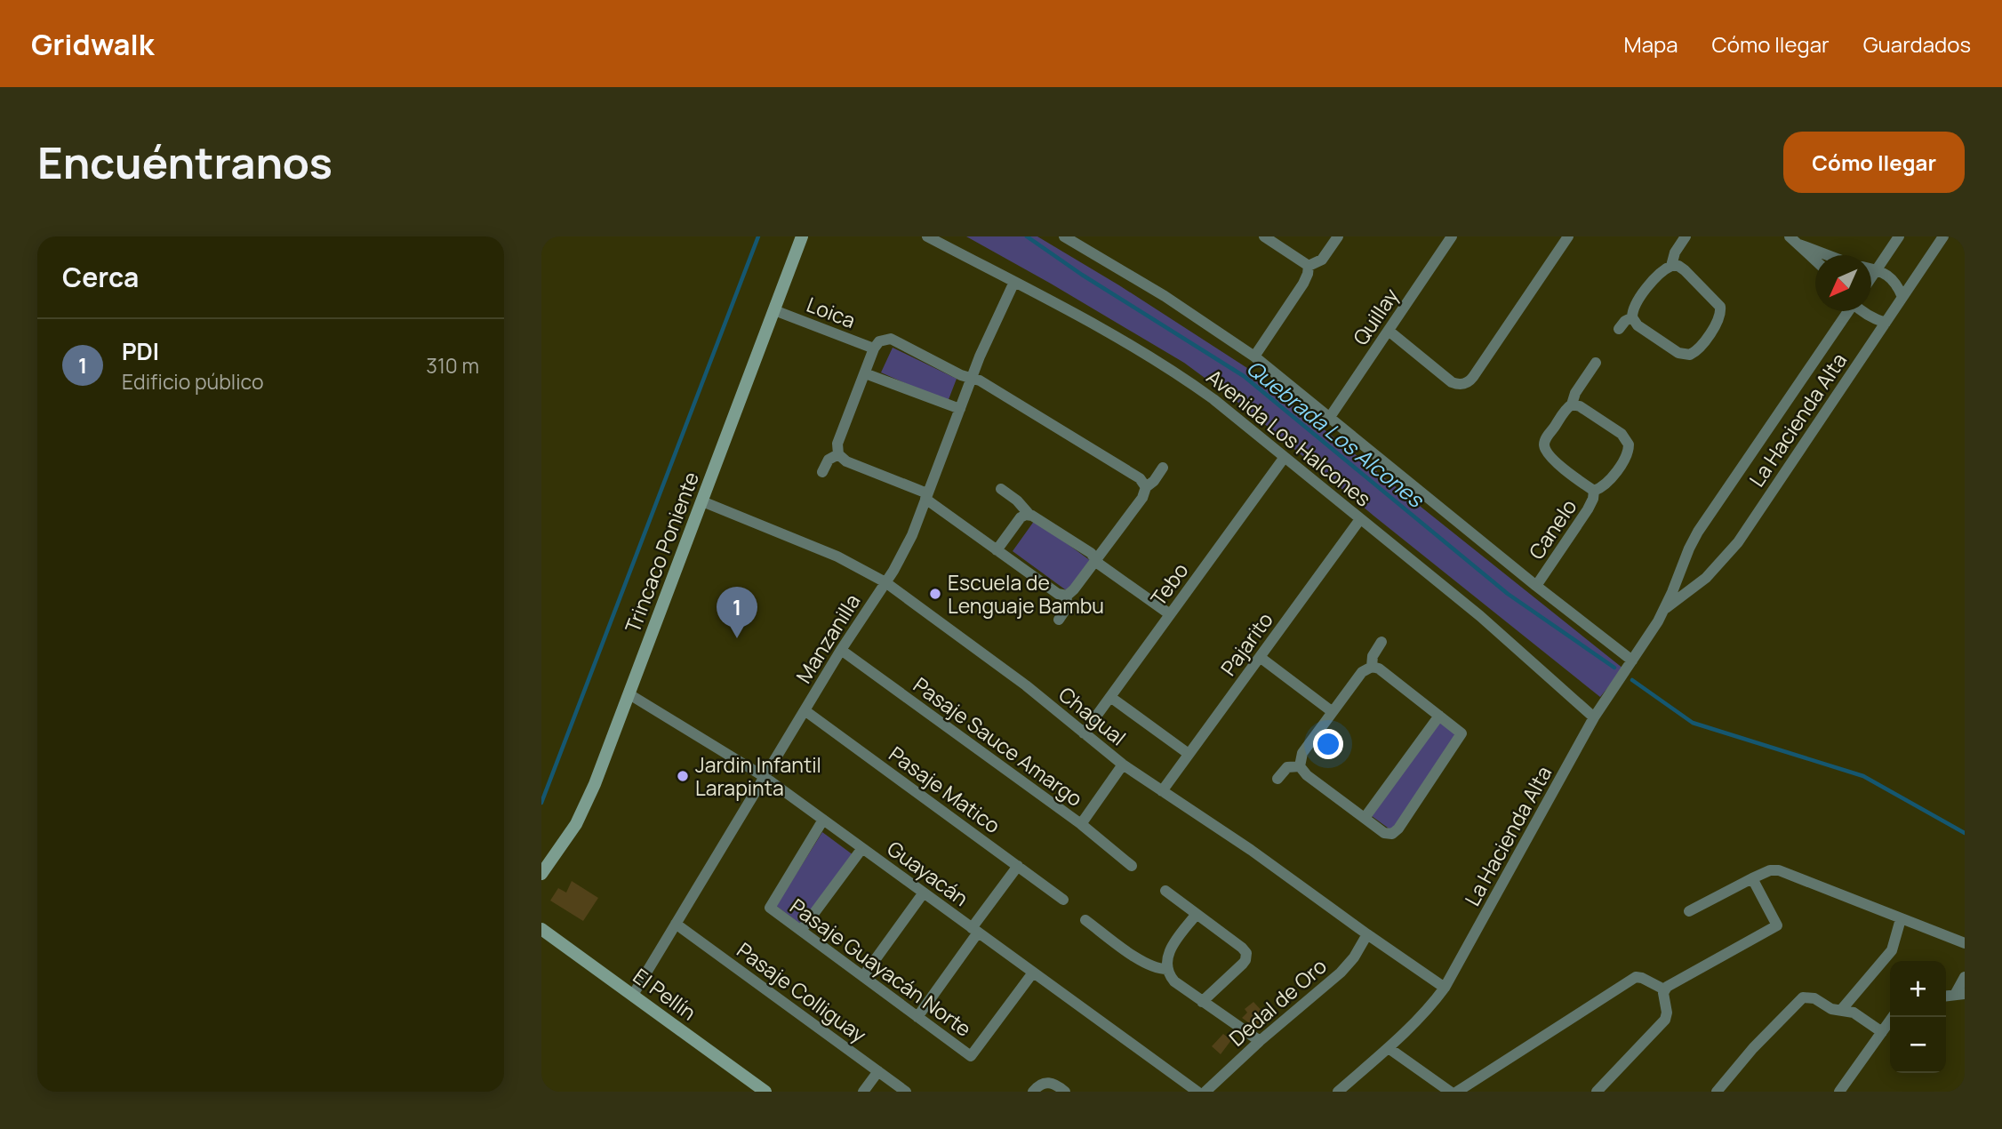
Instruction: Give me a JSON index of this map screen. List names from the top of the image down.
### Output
{
  "streets": {
    "street": [
      "Loica",
      "Quillay",
      "La Hacienda Alta",
      "Avenida Los Halcones",
      "Canelo",
      "Trincaco Poniente",
      "Tebo",
      "Manzanilla",
      "Pajarito",
      "Chagual",
      "Pasaje Sauce Amargo",
      "Pasaje Matico",
      "Guayacán",
      "Pasaje Guayacán Norte",
      "Pasaje Colliguay",
      "El Pellín",
      "Dedal de Oro"
    ]
  },
  "crossings": [
    ["Loica", "Trincaco Poniente"],
    ["Quillay", "Avenida Los Halcones"],
    ["La Hacienda Alta", "Avenida Los Halcones"],
    ["La Hacienda Alta", "Chagual"],
    ["Avenida Los Halcones", "Canelo"],
    ["Avenida Los Halcones", "Tebo"],
    ["Avenida Los Halcones", "Manzanilla"],
    ["Avenida Los Halcones", "Pajarito"],
    ["Trincaco Poniente", "Chagual"],
    ["Trincaco Poniente", "Guayacán"],
    ["Tebo", "Chagual"],
    ["Manzanilla", "Chagual"],
    ["Manzanilla", "Pasaje Sauce Amargo"],
    ["Manzanilla", "Pasaje Matico"],
    ["Manzanilla", "Guayacán"],
    ["Manzanilla", "Pasaje Colliguay"],
    ["Manzanilla", "El Pellín"],
    ["Pajarito", "Chagual"],
    ["Chagual", "Dedal de Oro"],
    ["Guayacán", "Pasaje Guayacán Norte"]
  ],
  "water": ["Quebrada Los Alcones"],
  "places": ["Escuela de Lenguaje Bambu", "Jardin Infantil Larapinta"],
  "north": "bottom left",
  "page": {
    "header": "Gridwalk",
    "nav": ["Mapa", "Cómo llegar", "Guardados"],
    "buttons": "Cómo llegar",
    "title": "Encuéntranos",
    "heading": "Cerca",
    "list": [
      {
        "mark": "1",
        "name": "PDI",
        "note": "Edificio público",
        "value": "310 m"
      }
    ],
    "pins": "1",
    "map_buttons": ["+", "−"]
  }
}
